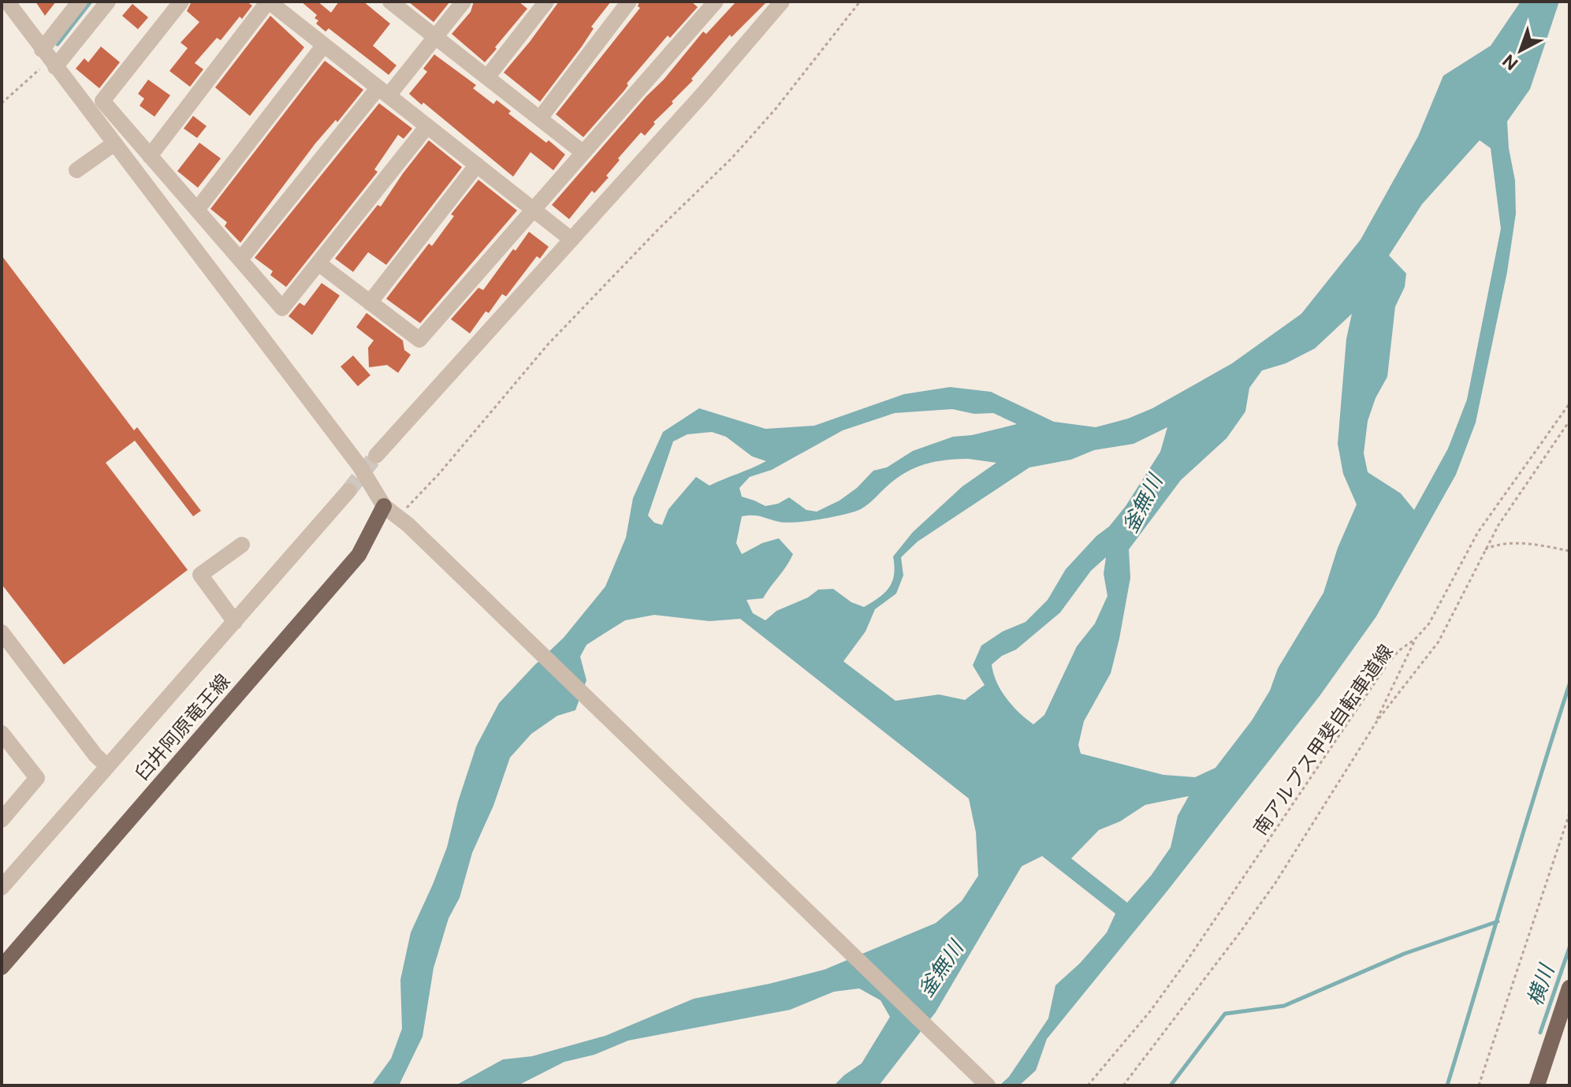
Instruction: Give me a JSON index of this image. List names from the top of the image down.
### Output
{
  "streets": {
    "main road": ["臼井阿原竜王線"],
    "path": ["南アルプス甲斐自転車道線"]
  },
  "water": ["釜無川", "横川"],
  "north": "bottom left"
}
